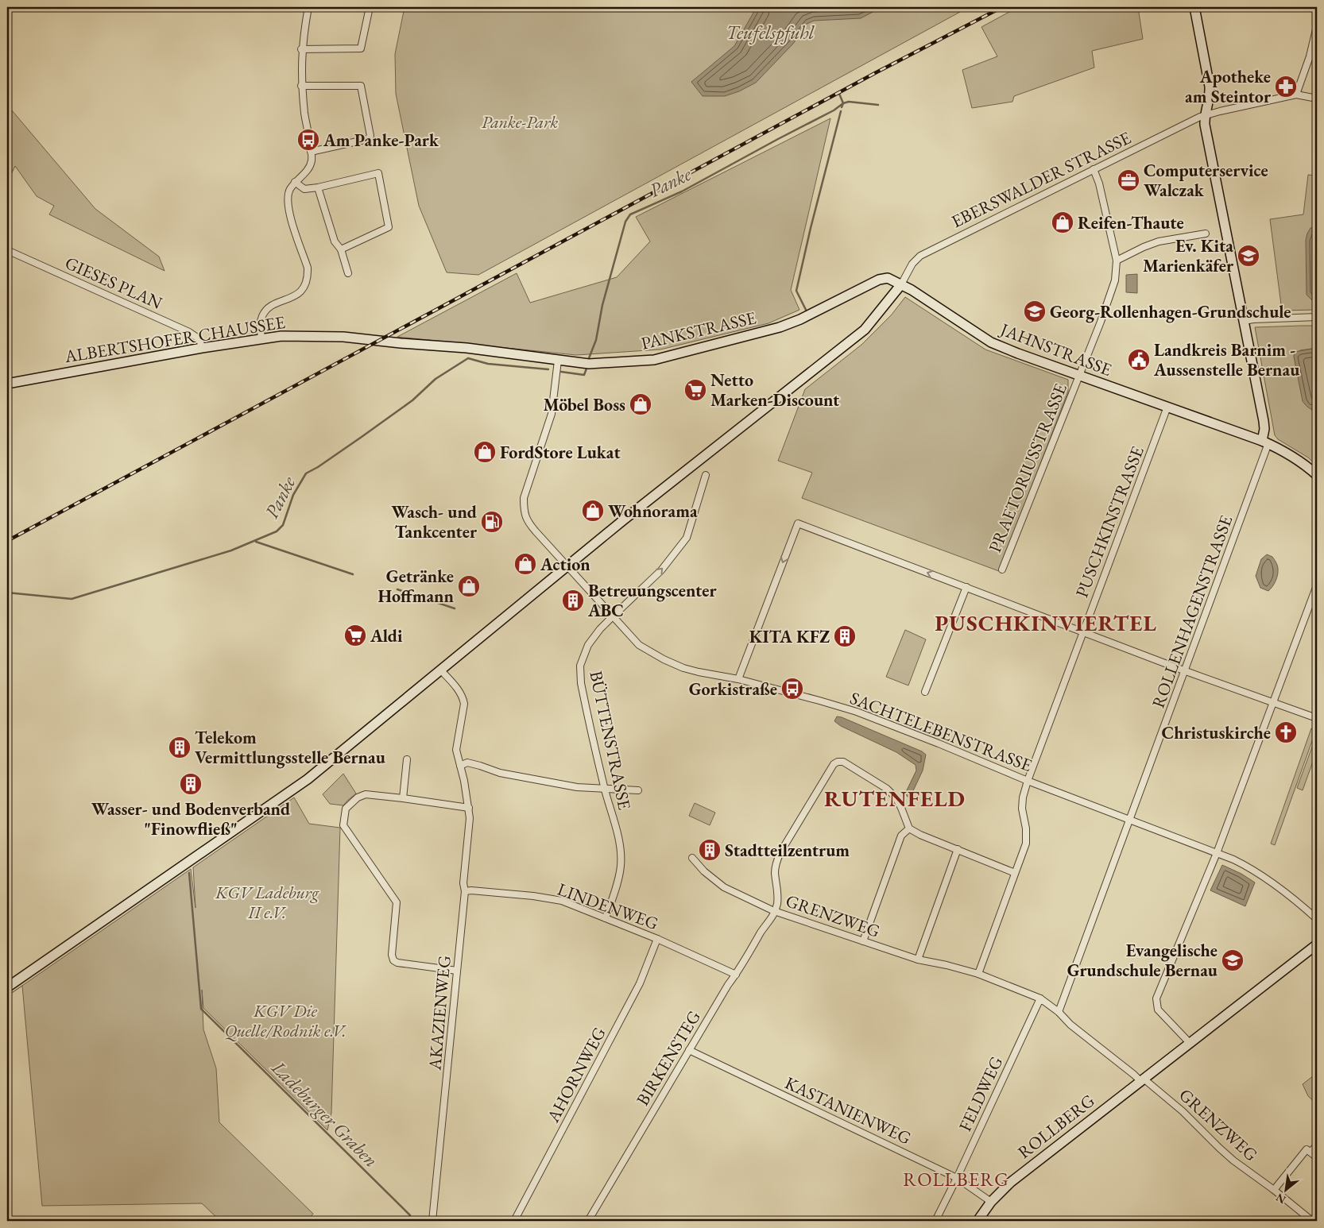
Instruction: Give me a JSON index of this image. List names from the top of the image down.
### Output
{
  "streets": {
    "main road": [
      "PANKSTRASSE",
      "ALBERTSHOFER CHAUSSEE",
      "JAHNSTRASSE",
      "ROLLBERG"
    ],
    "street": [
      "EBERSWALDER STRASSE",
      "GIESES PLAN",
      "PRAETORIUSSTRASSE",
      "PUSCHKINSTRASSE",
      "ROLLENHAGENSTRASSE",
      "SACHTELEBENSTRASSE",
      "BÜTTENSTRASSE",
      "LINDENWEG",
      "GRENZWEG",
      "AKAZIENWEG",
      "BIRKENSTEG",
      "AHORNWEG",
      "FELDWEG",
      "KASTANIENWEG"
    ]
  },
  "crossings": [
    ["EBERSWALDER STRASSE", "PANKSTRASSE"],
    ["EBERSWALDER STRASSE", "JAHNSTRASSE"],
    ["EBERSWALDER STRASSE", "PRAETORIUSSTRASSE"],
    ["GIESES PLAN", "ALBERTSHOFER CHAUSSEE"],
    ["PANKSTRASSE", "ALBERTSHOFER CHAUSSEE"],
    ["PANKSTRASSE", "JAHNSTRASSE"],
    ["PANKSTRASSE", "SACHTELEBENSTRASSE"],
    ["JAHNSTRASSE", "PRAETORIUSSTRASSE"],
    ["JAHNSTRASSE", "PUSCHKINSTRASSE"],
    ["JAHNSTRASSE", "ROLLENHAGENSTRASSE"],
    ["PUSCHKINSTRASSE", "SACHTELEBENSTRASSE"],
    ["ROLLENHAGENSTRASSE", "SACHTELEBENSTRASSE"],
    ["ROLLENHAGENSTRASSE", "GRENZWEG"],
    ["SACHTELEBENSTRASSE", "BÜTTENSTRASSE"],
    ["BÜTTENSTRASSE", "LINDENWEG"],
    ["LINDENWEG", "AKAZIENWEG"],
    ["LINDENWEG", "BIRKENSTEG"],
    ["LINDENWEG", "AHORNWEG"],
    ["GRENZWEG", "BIRKENSTEG"],
    ["GRENZWEG", "FELDWEG"],
    ["GRENZWEG", "ROLLBERG"],
    ["BIRKENSTEG", "KASTANIENWEG"],
    ["FELDWEG", "KASTANIENWEG"],
    ["KASTANIENWEG", "ROLLBERG"]
  ],
  "districts": ["PUSCHKINVIERTEL", "RUTENFELD", "ROLLBERG"],
  "water": ["Teufelspfuhl", "Panke", "Ladeburger Graben"],
  "parks": ["Panke-Park", "KGV Ladeburg II e.V.", "KGV Die Quelle/Rodnik e.V."],
  "places": {
    "pharmacy": ["Apotheke am Steintor"],
    "bus stop": ["Am Panke-Park", "Gorkistraße"],
    "office": ["Computerservice Walczak"],
    "shop": [
      "Reifen-Thaute",
      "Möbel Boss",
      "FordStore Lukat",
      "Wohnorama",
      "Action",
      "Getränke Hoffmann"
    ],
    "school or university": ["Ev. Kita Marienkäfer", "Georg-Rollenhagen-Grundschule", "Evangelische Grundschule Bernau"],
    "public building": ["Landkreis Barnim - Aussenstelle Bernau"],
    "supermarket": ["Netto Marken-Discount", "Aldi"],
    "fuel station": ["Wasch- und Tankcenter"],
    "building": [
      "Betreuungscenter ABC",
      "KITA KFZ",
      "Telekom Vermittlungsstelle Bernau",
      "Wasser- und Bodenverband \"Finowfließ\"",
      "Stadtteilzentrum"
    ],
    "church": ["Christuskirche"]
  },
  "north": "bottom left"
}
